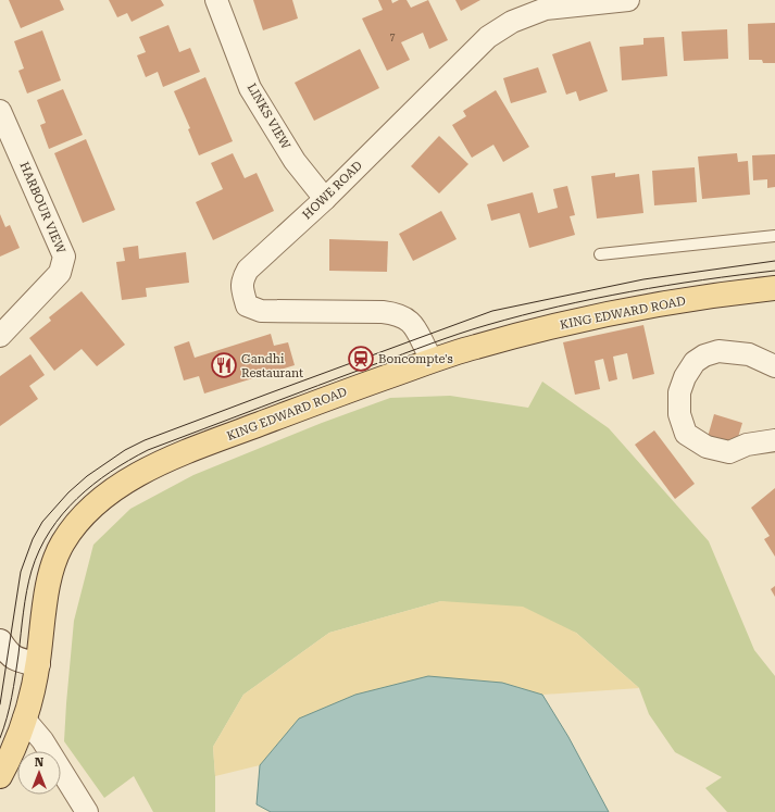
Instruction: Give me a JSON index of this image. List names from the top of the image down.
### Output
{
  "streets": {
    "main road": ["KING EDWARD ROAD"],
    "street": ["LINKS VIEW", "HOWE ROAD", "HARBOUR VIEW"]
  },
  "crossings": [
    ["LINKS VIEW", "HOWE ROAD"],
    ["HOWE ROAD", "KING EDWARD ROAD"]
  ],
  "places": {
    "station": ["Boncompte's"],
    "restaurant": ["Gandhi Restaurant"]
  },
  "house_numbers": ["7"],
  "north": "top"
}
